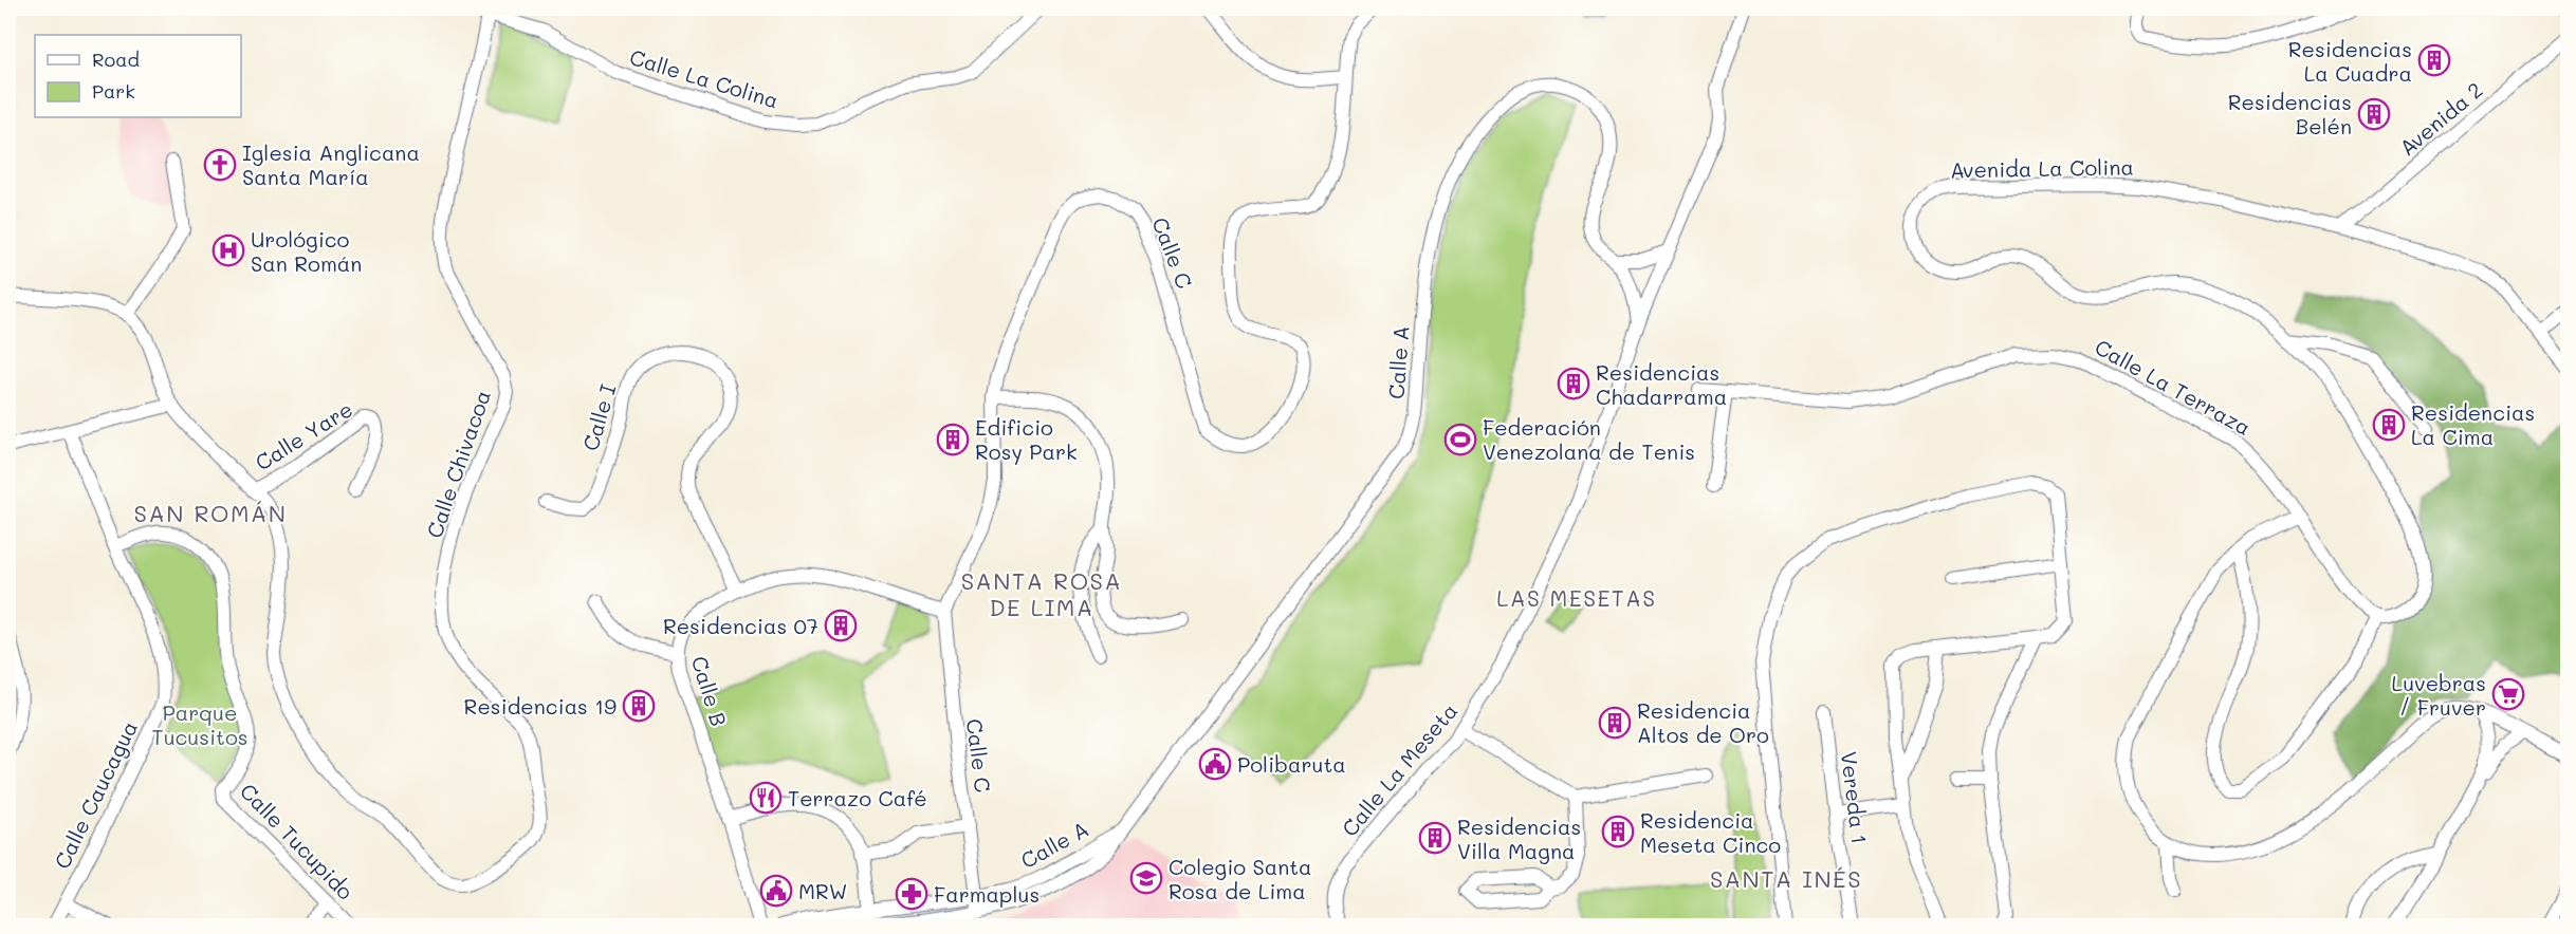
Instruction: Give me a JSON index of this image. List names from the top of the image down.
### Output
{
  "streets": {
    "street": [
      "Calle La Colina",
      "Avenida 2",
      "Avenida La Colina",
      "Calle C",
      "Calle A",
      "Calle La Terraza",
      "Calle I",
      "Calle Yare",
      "Calle Chivacoa",
      "Calle B",
      "Calle La Meseta",
      "Calle Caucagua",
      "Vereda 1",
      "Calle Tucupido"
    ]
  },
  "crossings": [
    ["Calle La Colina", "Calle Chivacoa"],
    ["Avenida 2", "Avenida La Colina"],
    ["Calle C", "Calle A"],
    ["Calle C", "Calle B"],
    ["Calle A", "Calle La Meseta"],
    ["Calle I", "Calle B"],
    ["Calle Yare", "Calle Chivacoa"],
    ["Calle Caucagua", "Calle Tucupido"]
  ],
  "districts": [
    "SAN ROMÁN",
    "SANTA ROSA DE LIMA",
    "LAS MESETAS",
    "SANTA INÉS"
  ],
  "parks": ["Parque Tucusitos"],
  "places": {
    "building": [
      "Residencias La Cuadra",
      "Residencias Belén",
      "Residencias Chadarrama",
      "Residencias La Cima",
      "Edificio Rosy Park",
      "Residencias 07",
      "Residencias 19",
      "Residencia Altos de Oro",
      "Residencia Meseta Cinco",
      "Residencias Villa Magna"
    ],
    "church": ["Iglesia Anglicana Santa María"],
    "hospital": ["Urológico San Román"],
    "sports": ["Federación Venezolana de Tenis"],
    "supermarket": ["Luvebras / Fruver"],
    "public building": ["Polibaruta", "MRW"],
    "restaurant": ["Terrazo Café"],
    "school or university": ["Colegio Santa Rosa de Lima"],
    "pharmacy": ["Farmaplus"]
  },
  "legend": ["Road", "Park"]
}
